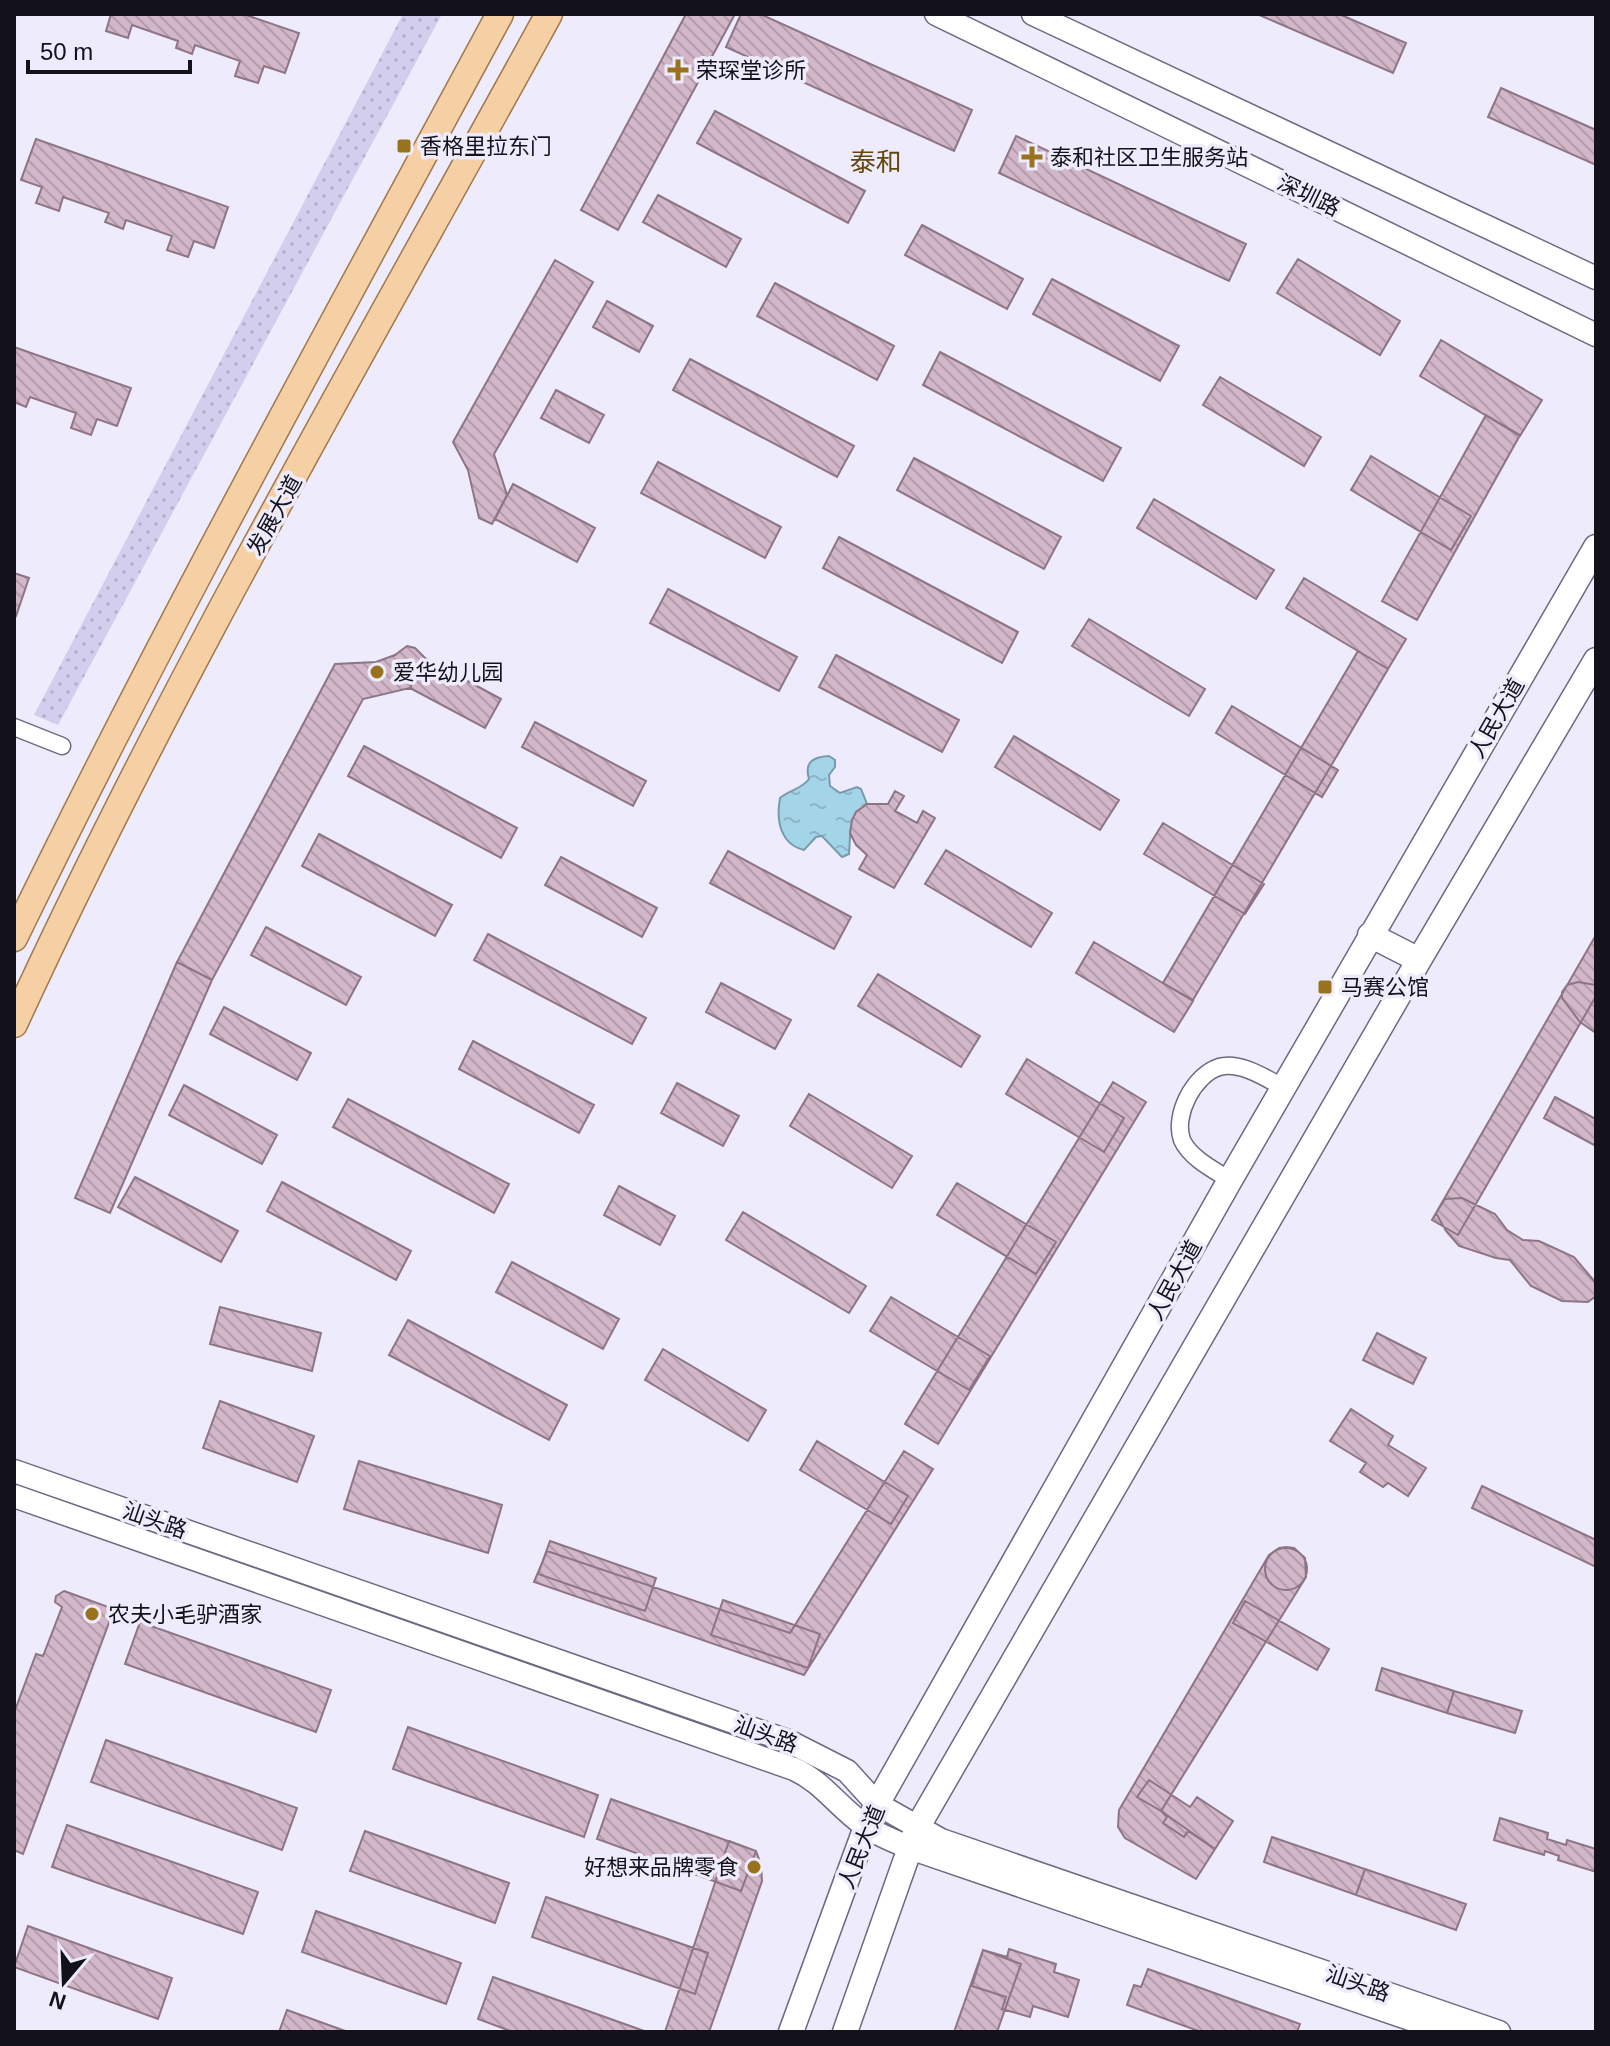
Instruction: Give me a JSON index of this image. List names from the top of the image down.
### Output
{
  "streets": {
    "main road": ["发展大道", "人民大道"],
    "street": ["深圳路", "汕头路"]
  },
  "crossings": [
    ["人民大道", "汕头路"]
  ],
  "districts": ["泰和"],
  "places": {
    "health": ["荣琛堂诊所", "泰和社区卫生服务站"],
    "transit": ["香格里拉东门", "马赛公馆"],
    "other": ["爱华幼儿园", "农夫小毛驴酒家", "好想来品牌零食"]
  },
  "scale_bar": "50 m",
  "north": "bottom"
}
